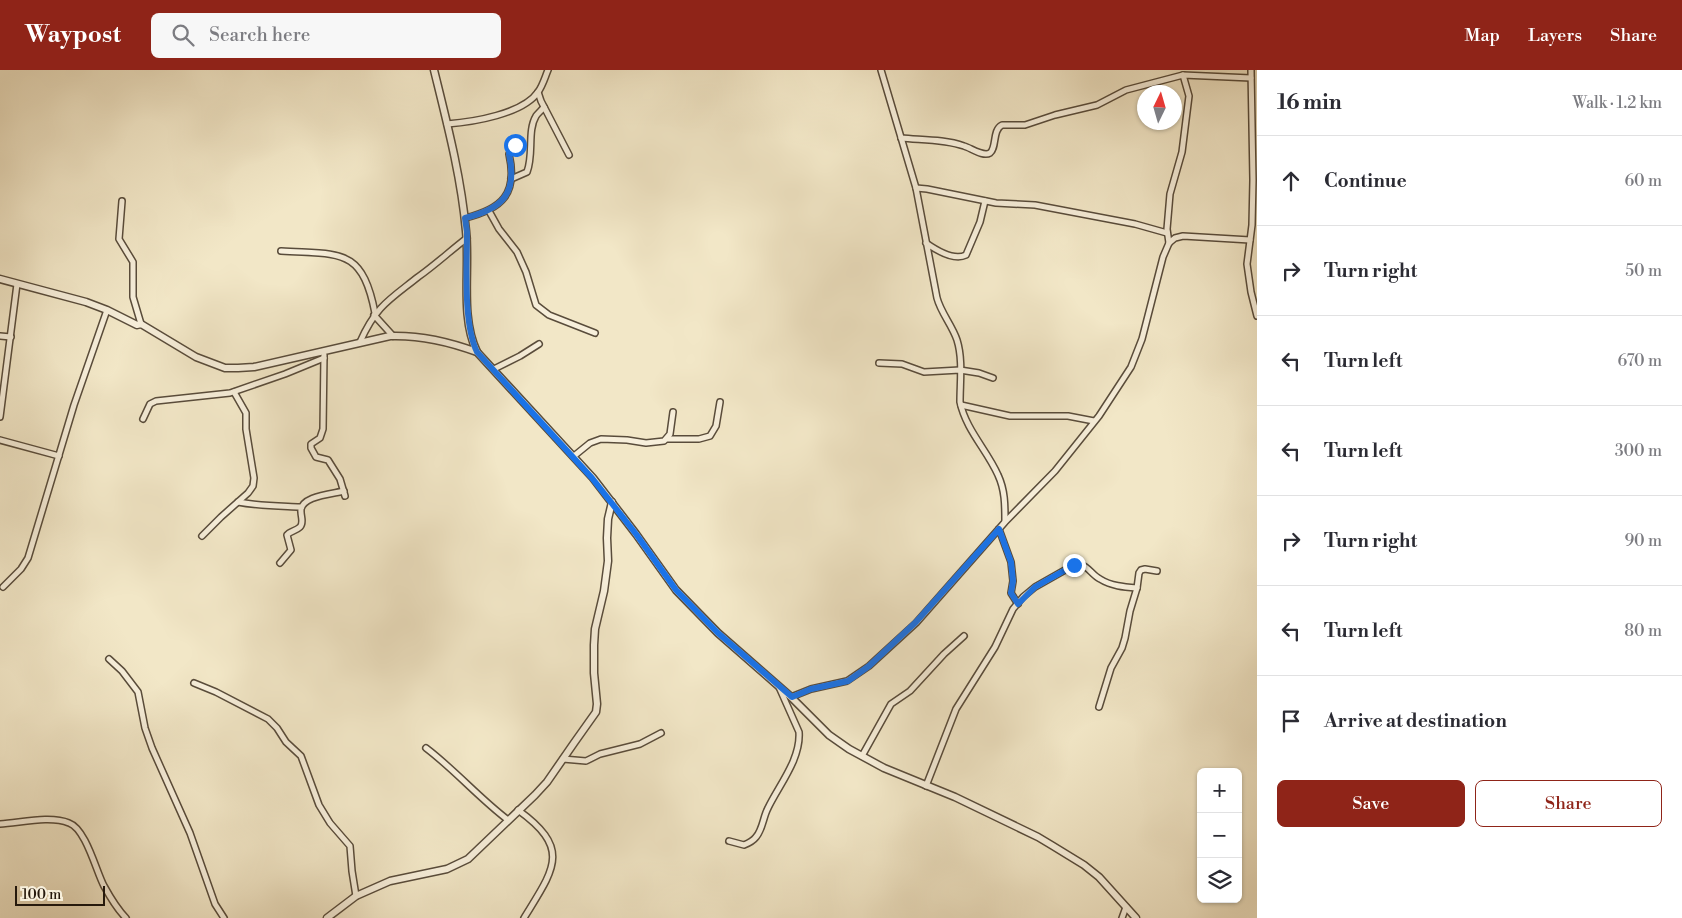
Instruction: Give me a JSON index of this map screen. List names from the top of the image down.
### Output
{
  "scale_bar": "100 m",
  "north": "top",
  "page": {
    "header": "Waypost",
    "search": "Search here",
    "nav": ["Map", "Layers", "Share"],
    "heading": ["16 min", "Walk · 1.2 km"],
    "list": [
      ["Continue", "60 m"],
      ["Turn right", "50 m"],
      ["Turn left", "670 m"],
      ["Turn left", "300 m"],
      ["Turn right", "90 m"],
      ["Turn left", "80 m"],
      "Arrive at destination"
    ],
    "buttons": ["Save", "Share"],
    "map_buttons": ["+", "−"],
    "scale": "100 m"
  }
}
